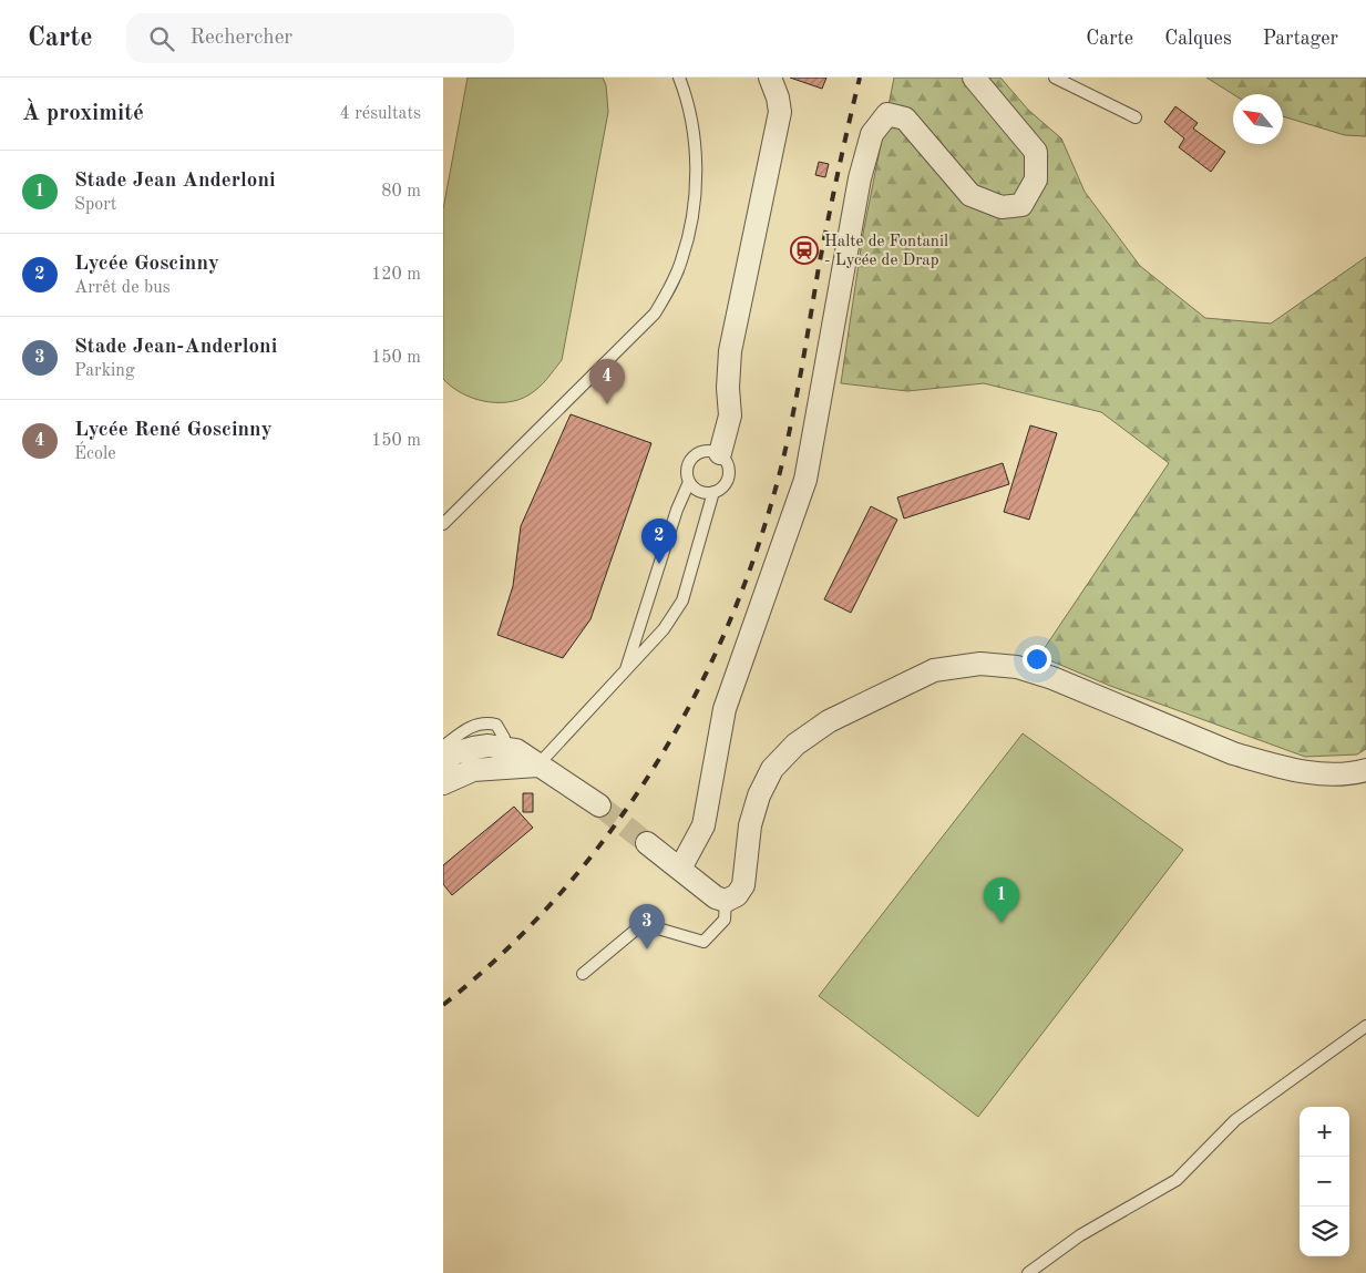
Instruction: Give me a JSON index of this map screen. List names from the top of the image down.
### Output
{
  "places": {
    "station": ["Halte de Fontanil - Lycée de Drap"]
  },
  "north": "top left",
  "page": {
    "header": "Carte",
    "search": "Rechercher",
    "nav": ["Carte", "Calques", "Partager"],
    "heading": ["À proximité", "4 résultats"],
    "list": [
      {
        "mark": "1",
        "name": "Stade Jean Anderloni",
        "note": "Sport",
        "value": "80 m"
      },
      {
        "mark": "2",
        "name": "Lycée Goscinny",
        "note": "Arrêt de bus",
        "value": "120 m"
      },
      {
        "mark": "3",
        "name": "Stade Jean-Anderloni",
        "note": "Parking",
        "value": "150 m"
      },
      {
        "mark": "4",
        "name": "Lycée René Goscinny",
        "note": "École",
        "value": "150 m"
      }
    ],
    "pins": [
      "4",
      "2",
      "1",
      "3"
    ],
    "map_buttons": ["+", "−"]
  }
}
